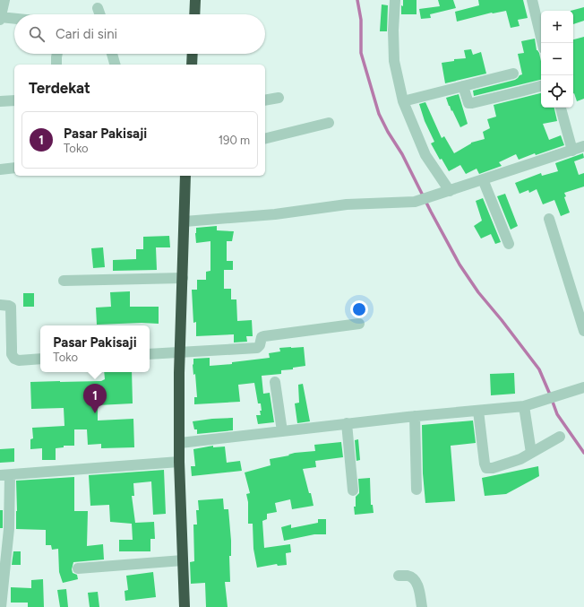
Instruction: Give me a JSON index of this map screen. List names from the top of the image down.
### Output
{
  "page": {
    "map_buttons": ["+", "−"],
    "search": "Cari di sini",
    "heading": "Terdekat",
    "list": [
      {
        "mark": "1",
        "name": "Pasar Pakisaji",
        "note": "Toko",
        "value": "190 m"
      }
    ],
    "popup": ["Pasar Pakisaji", "Toko"],
    "pins": "1"
  }
}
